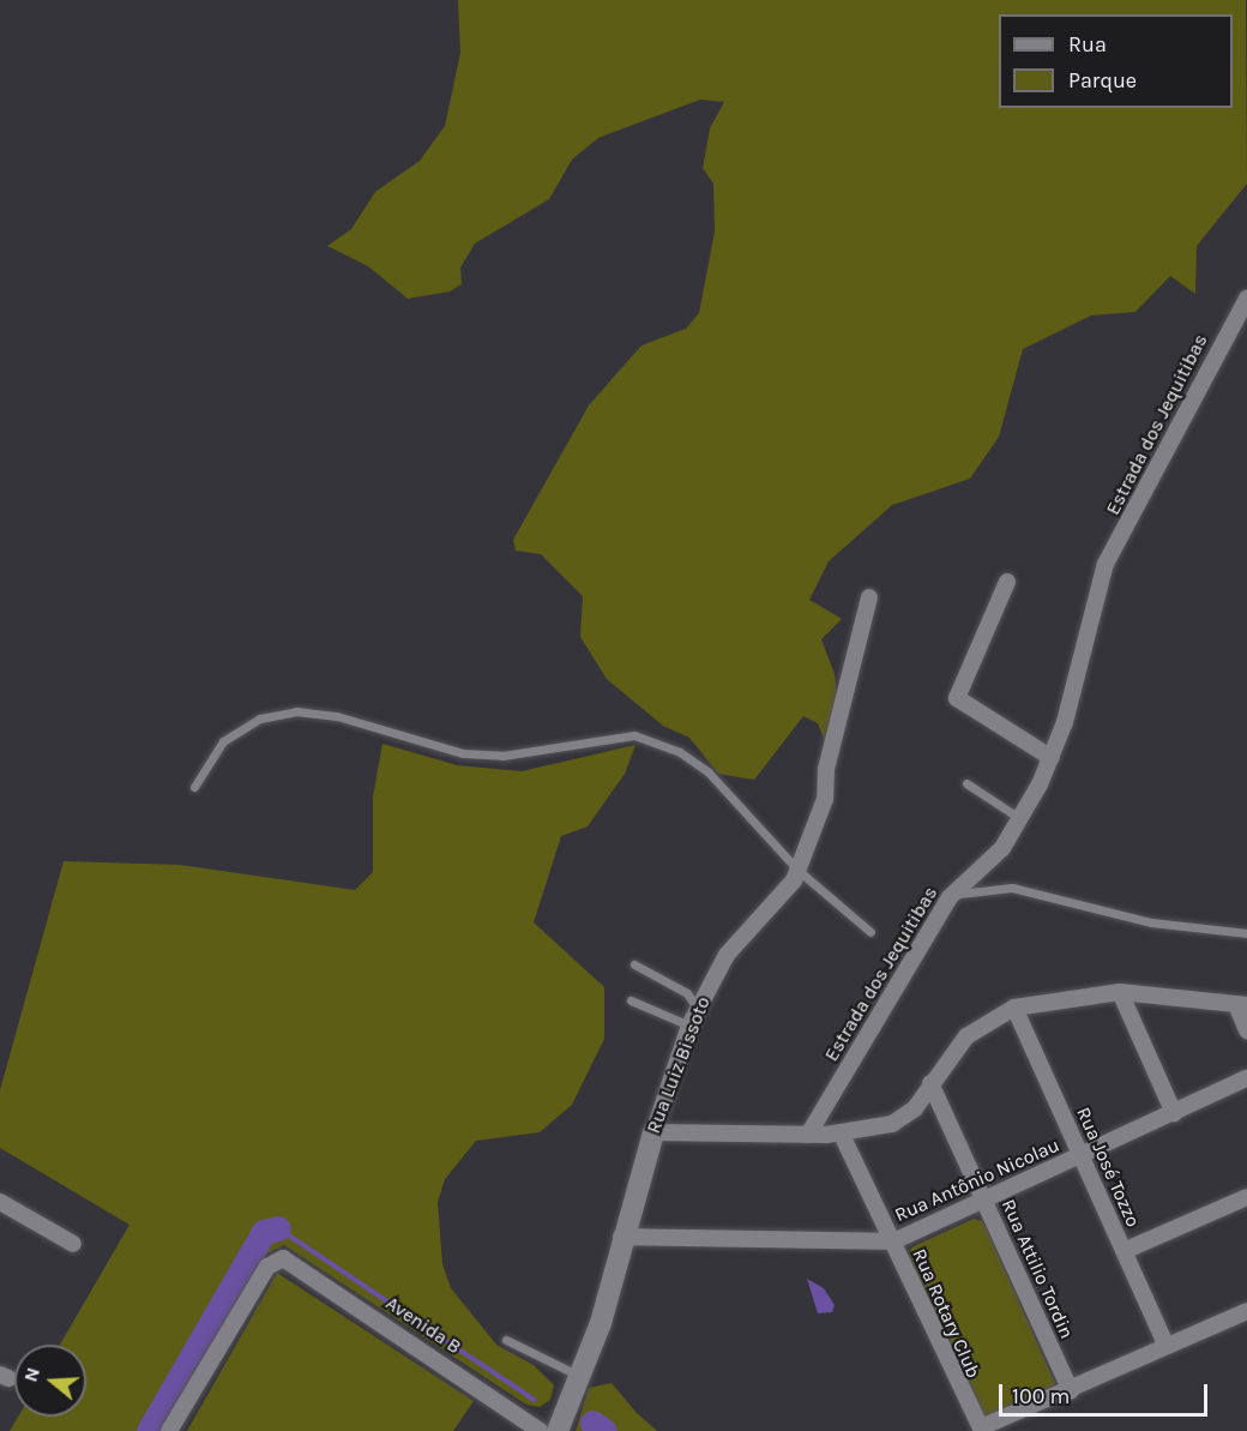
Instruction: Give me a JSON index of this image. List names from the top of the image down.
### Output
{
  "streets": {
    "street": [
      "Estrada dos Jequitibas",
      "Rua Luiz Bissoto",
      "Rua José Tozzo",
      "Rua Antônio Nicolau",
      "Rua Attilio Tordin",
      "Rua Rotary Club",
      "Avenida B"
    ]
  },
  "crossings": [
    ["Rua Luiz Bissoto", "Rua Antônio Nicolau"],
    ["Rua José Tozzo", "Rua Antônio Nicolau"],
    ["Rua Antônio Nicolau", "Rua Attilio Tordin"],
    ["Rua Antônio Nicolau", "Rua Rotary Club"],
    ["Rua Attilio Tordin", "Rua Rotary Club"]
  ],
  "legend": ["Rua", "Parque"],
  "scale_bar": "100 m",
  "north": "left"
}
